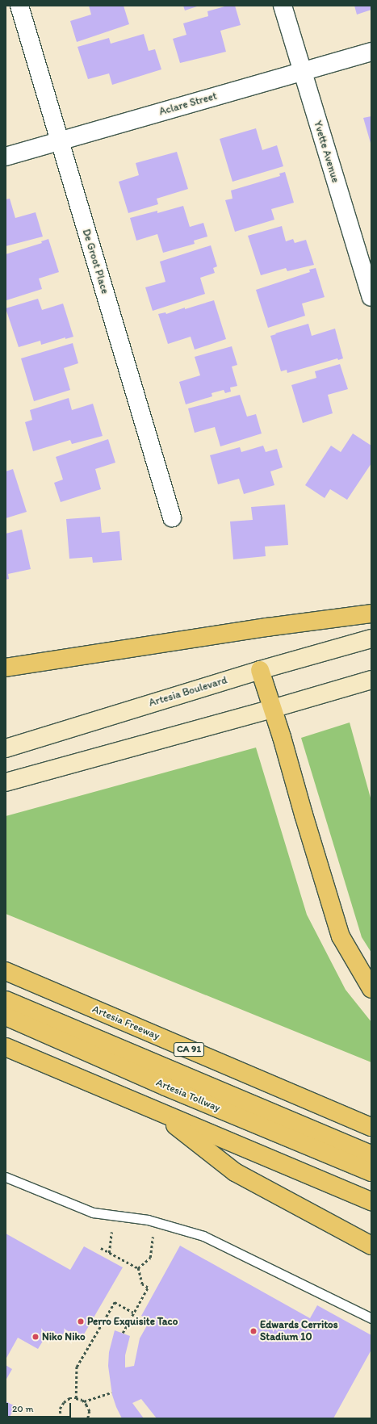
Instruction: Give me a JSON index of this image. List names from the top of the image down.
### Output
{
  "streets": {
    "highway": ["Artesia Freeway", "CA 91", "Artesia Tollway"],
    "main road": ["Artesia Boulevard"],
    "street": ["Aclare Street", "Yvette Avenue", "De Groot Place"]
  },
  "crossings": [
    ["Aclare Street", "Yvette Avenue"],
    ["Aclare Street", "De Groot Place"]
  ],
  "places": ["Perro Exquisite Taco", "Edwards Cerritos Stadium 10", "Niko Niko"],
  "scale_bar": "20 m"
}
